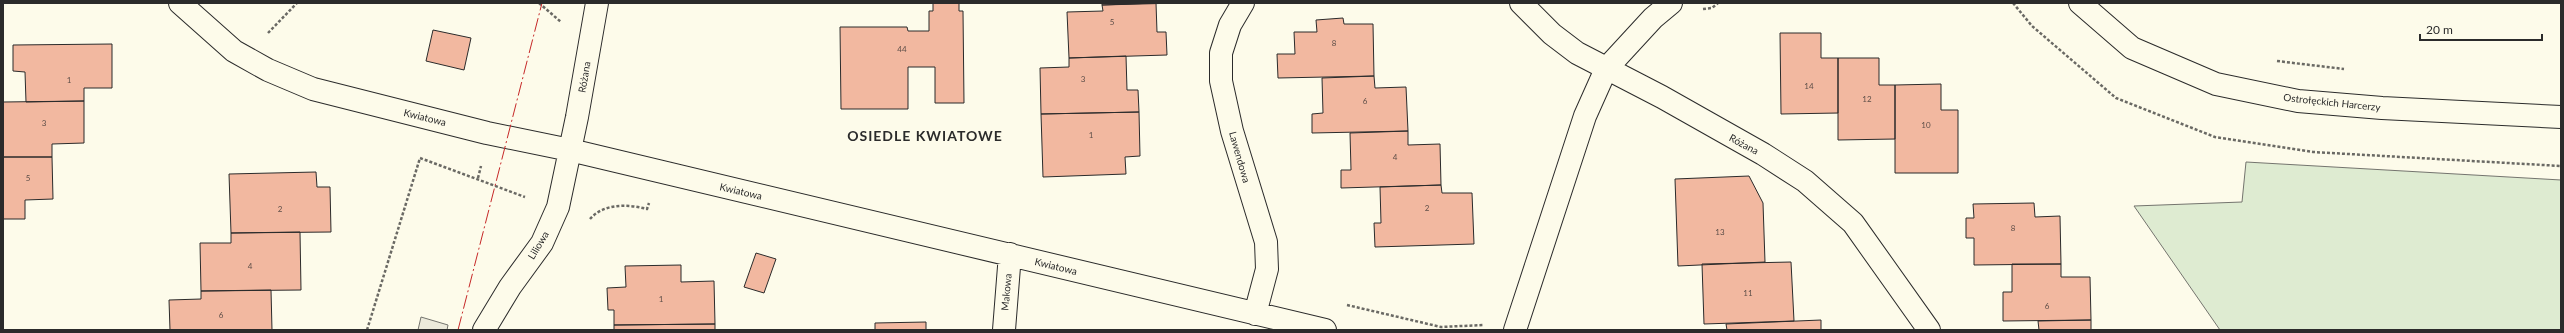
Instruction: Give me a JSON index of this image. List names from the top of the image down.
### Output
{
  "streets": {
    "street": [
      "Różana",
      "Ostrołęckich Harcerzy",
      "Kwiatowa",
      "Lawendowa",
      "Liliowa",
      "Makowa"
    ]
  },
  "crossings": [
    ["Różana", "Kwiatowa"],
    ["Różana", "Liliowa"],
    ["Kwiatowa", "Lawendowa"],
    ["Kwiatowa", "Liliowa"],
    ["Kwiatowa", "Makowa"]
  ],
  "districts": ["OSIEDLE KWIATOWE"],
  "house_numbers": [
    "5",
    "8",
    "44",
    "3",
    "1",
    "14",
    "12",
    "6",
    "3",
    "10",
    "1",
    "4",
    "5",
    "2",
    "2",
    "8",
    "13",
    "4",
    "11",
    "1",
    "6",
    "6"
  ],
  "scale_bar": "20 m"
}
